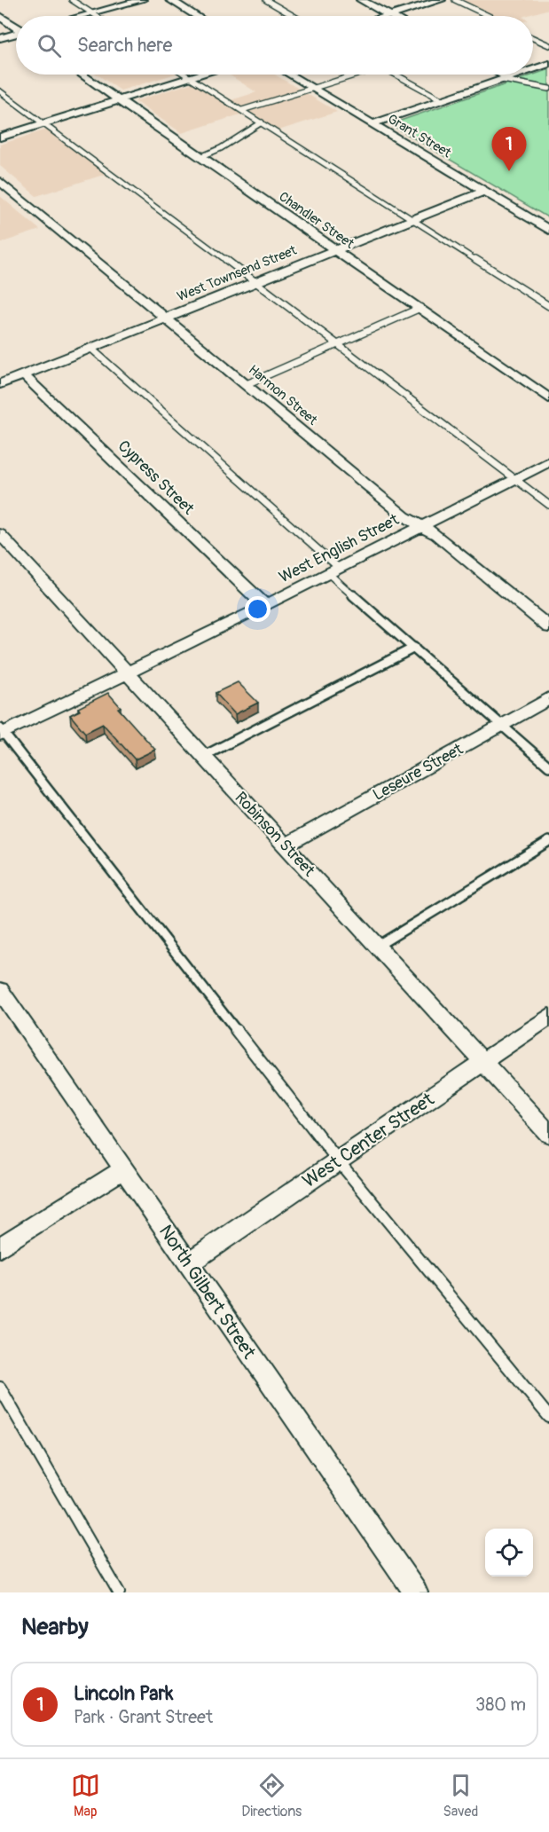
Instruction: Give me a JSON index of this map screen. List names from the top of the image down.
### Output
{
  "streets": {
    "street": [
      "Grant Street",
      "Chandler Street",
      "West Townsend Street",
      "Harmon Street",
      "Cypress Street",
      "West English Street",
      "Leseure Street",
      "Robinson Street",
      "West Center Street",
      "North Gilbert Street"
    ]
  },
  "crossings": [
    ["Grant Street", "West Townsend Street"],
    ["Chandler Street", "West Townsend Street"],
    ["West Townsend Street", "Harmon Street"],
    ["West Townsend Street", "Cypress Street"],
    ["Harmon Street", "West English Street"],
    ["Cypress Street", "West English Street"],
    ["West English Street", "Robinson Street"],
    ["Leseure Street", "Robinson Street"],
    ["Robinson Street", "West Center Street"],
    ["West Center Street", "North Gilbert Street"]
  ],
  "page": {
    "search": "Search here",
    "pins": "1",
    "heading": "Nearby",
    "list": [
      {
        "mark": "1",
        "name": "Lincoln Park",
        "note": "Park · Grant Street",
        "value": "380 m"
      }
    ],
    "nav": ["Map", "Directions", "Saved"]
  }
}
